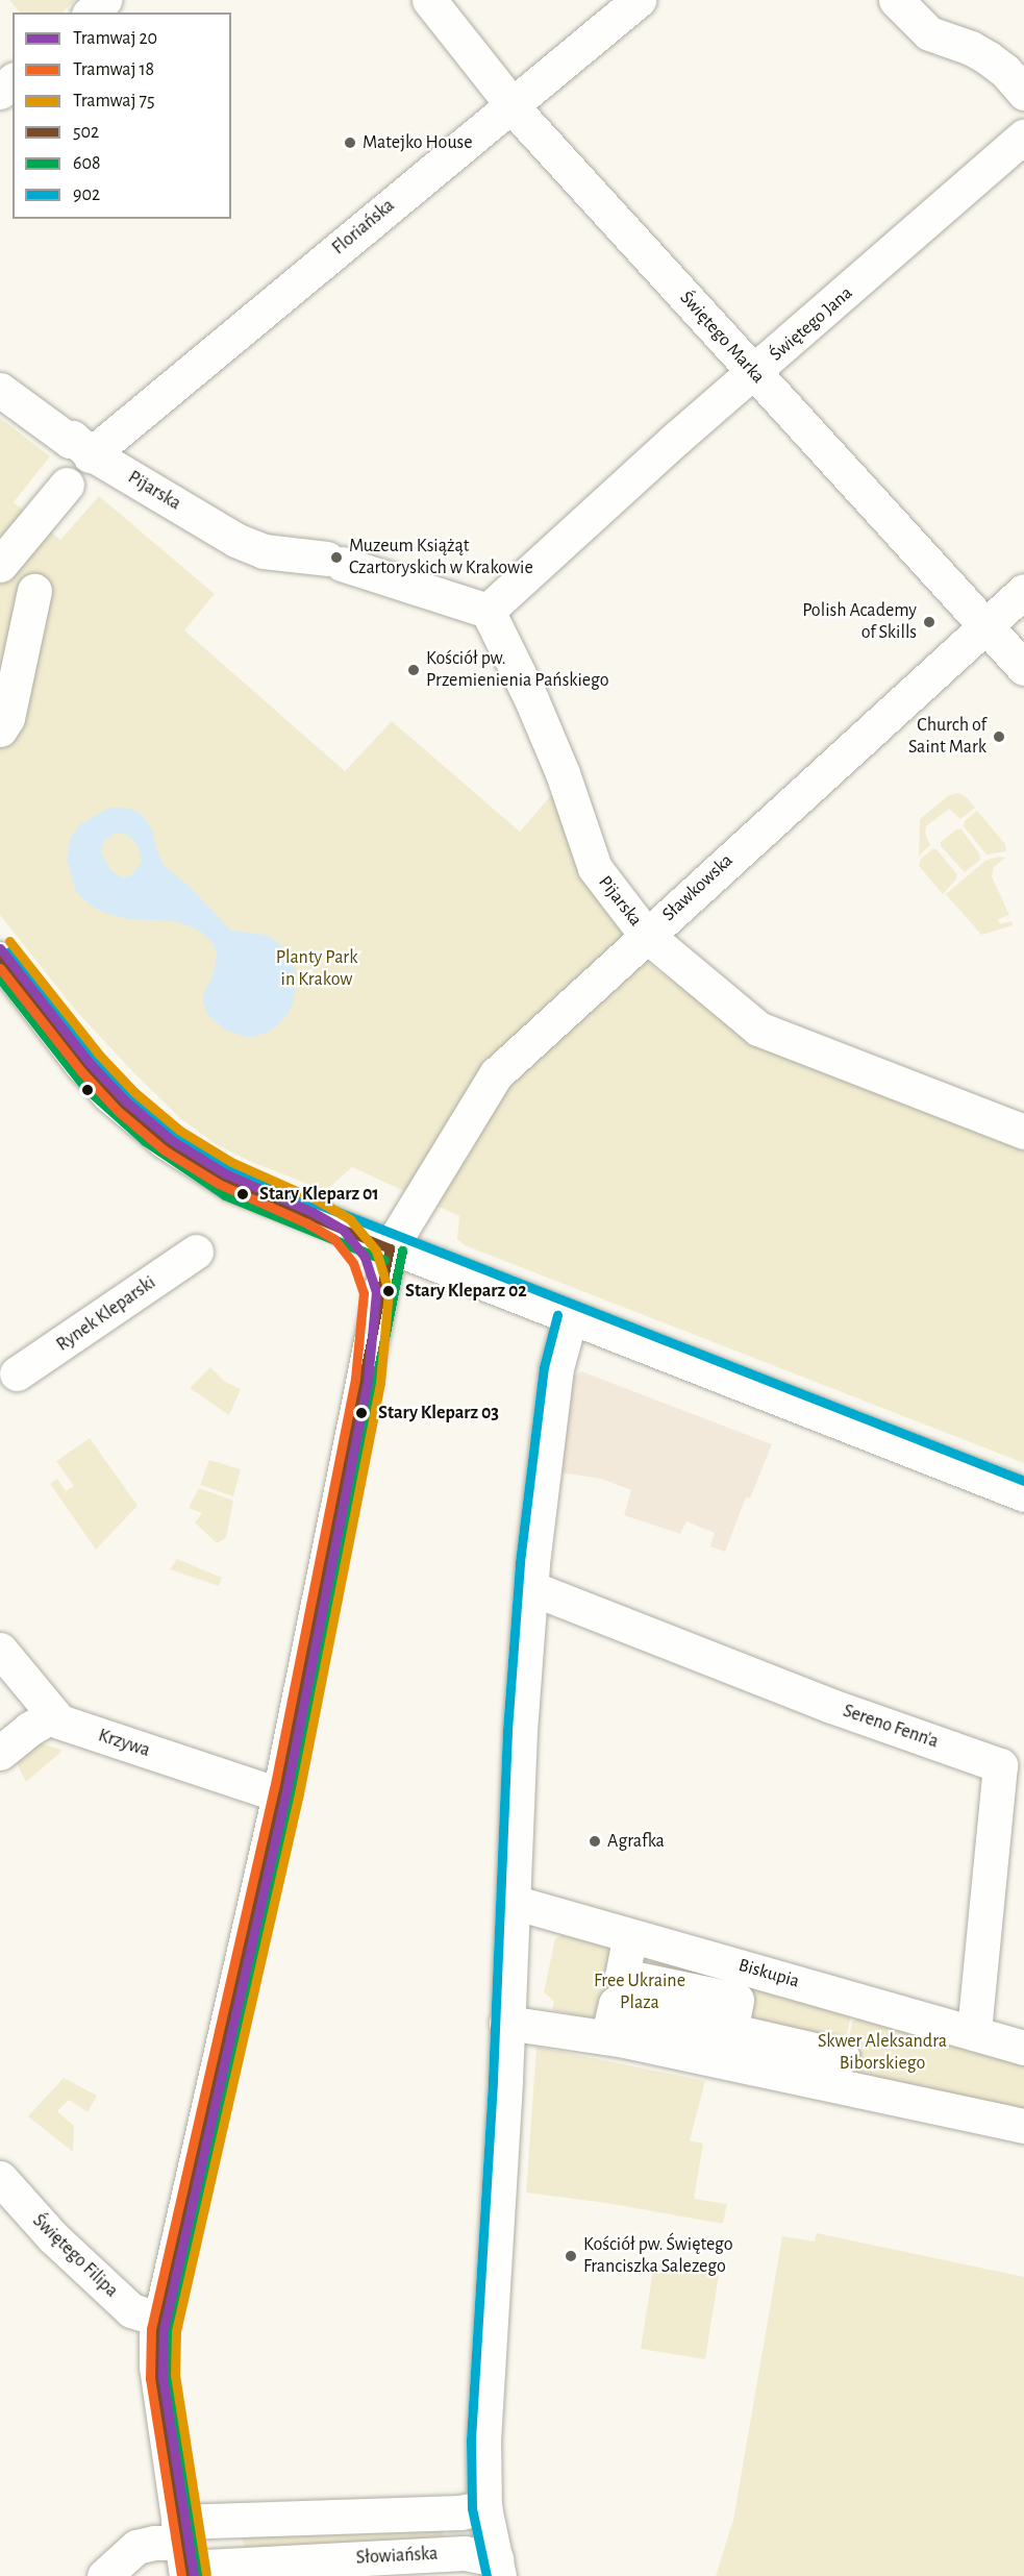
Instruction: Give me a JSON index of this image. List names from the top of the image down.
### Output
{
  "streets": {
    "street": [
      "Floriańska",
      "Świętego Jana",
      "Świętego Marka",
      "Pijarska",
      "Sławkowska",
      "Rynek Kleparski",
      "Sereno Fenn'a",
      "Krzywa",
      "Biskupia",
      "Świętego Filipa",
      "Słowiańska"
    ]
  },
  "crossings": [
    ["Floriańska", "Świętego Marka"],
    ["Floriańska", "Pijarska"],
    ["Świętego Jana", "Świętego Marka"],
    ["Świętego Jana", "Pijarska"],
    ["Świętego Marka", "Sławkowska"],
    ["Pijarska", "Sławkowska"],
    ["Sereno Fenn'a", "Biskupia"]
  ],
  "parks": ["Planty Park in Krakow", "Free Ukraine Plaza", "Skwer Aleksandra Biborskiego"],
  "places": [
    "Matejko House",
    "Muzeum Książąt Czartoryskich w Krakowie",
    "Polish Academy of Skills",
    "Kościół pw. Przemienienia Pańskiego",
    "Church of Saint Mark",
    "Stary Kleparz 01",
    "Stary Kleparz 02",
    "Stary Kleparz 03",
    "Agrafka",
    "Kościół pw. Świętego Franciszka Salezego"
  ],
  "lines": [
    "tram line 75",
    "tram line 20",
    "transit line 902",
    "transit line 502",
    "tram line 18",
    "transit line 608"
  ],
  "legend": [
    "Tramwaj 20",
    "Tramwaj 18",
    "Tramwaj 75",
    "502",
    "608",
    "902"
  ]
}
